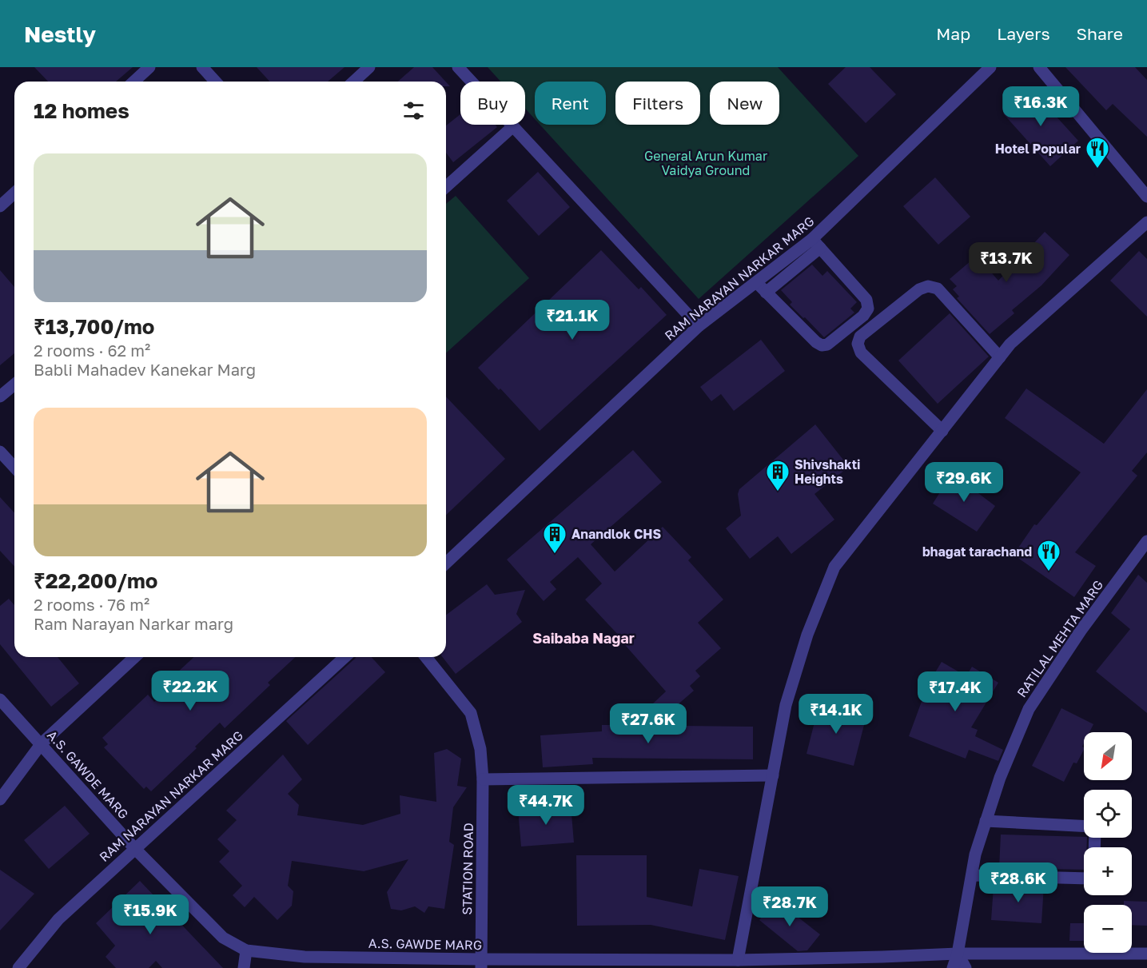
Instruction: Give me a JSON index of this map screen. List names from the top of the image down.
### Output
{
  "streets": {
    "street": [
      "RAM NARAYAN NARKAR MARG",
      "RATILAL MEHTA MARG",
      "A.S. GAWDE MARG",
      "STATION ROAD"
    ]
  },
  "crossings": [
    ["RAM NARAYAN NARKAR MARG", "A.S. GAWDE MARG"],
    ["RATILAL MEHTA MARG", "A.S. GAWDE MARG"],
    ["A.S. GAWDE MARG", "STATION ROAD"]
  ],
  "districts": ["Saibaba Nagar"],
  "parks": ["General Arun Kumar Vaidya Ground"],
  "places": {
    "restaurant": ["Hotel Popular", "bhagat tarachand"],
    "building": ["Shivshakti Heights", "Anandlok CHS"]
  },
  "north": "bottom left",
  "page": {
    "header": "Nestly",
    "nav": ["Map", "Layers", "Share"],
    "chip": [
      "Buy",
      "Rent",
      "Filters",
      "New"
    ],
    "heading": "12 homes",
    "price": [
      "₹16.3K",
      "₹13.7K",
      "₹21.1K",
      "₹29.6K",
      "₹22.2K",
      "₹17.4K",
      "₹14.1K",
      "₹27.6K",
      "₹44.7K",
      "₹28.6K",
      "₹28.7K",
      "₹15.9K"
    ],
    "list": [
      {
        "name": "₹13,700/mo",
        "note": "2 rooms · 62 m² · Babli Mahadev Kanekar Marg"
      },
      {
        "name": "₹22,200/mo",
        "note": "2 rooms · 76 m² · Ram Narayan Narkar marg"
      }
    ],
    "map_buttons": ["+", "−"]
  }
}
